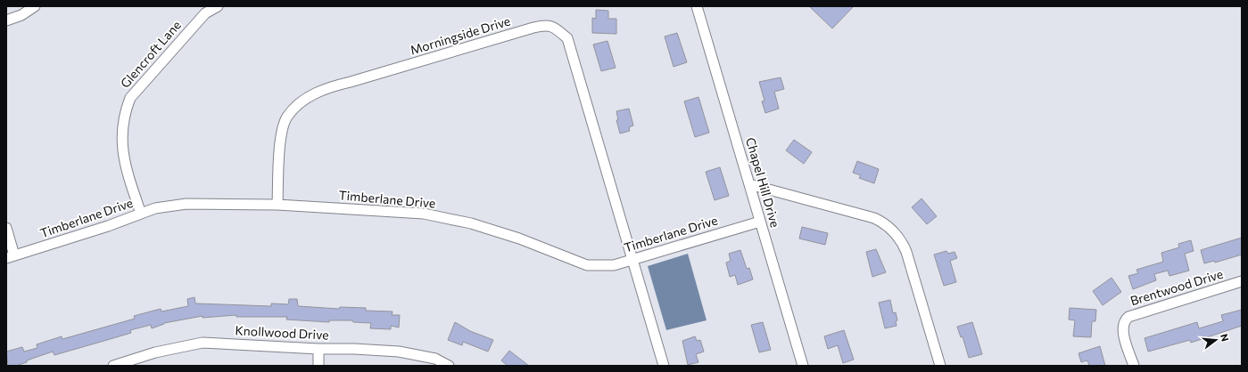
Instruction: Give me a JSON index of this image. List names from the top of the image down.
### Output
{
  "streets": {
    "street": [
      "Morningside Drive",
      "Glencroft Lane",
      "Chapel Hill Drive",
      "Timberlane Drive",
      "Brentwood Drive",
      "Knollwood Drive"
    ]
  },
  "crossings": [
    ["Morningside Drive", "Timberlane Drive"],
    ["Glencroft Lane", "Timberlane Drive"],
    ["Chapel Hill Drive", "Timberlane Drive"]
  ],
  "north": "right"
}
